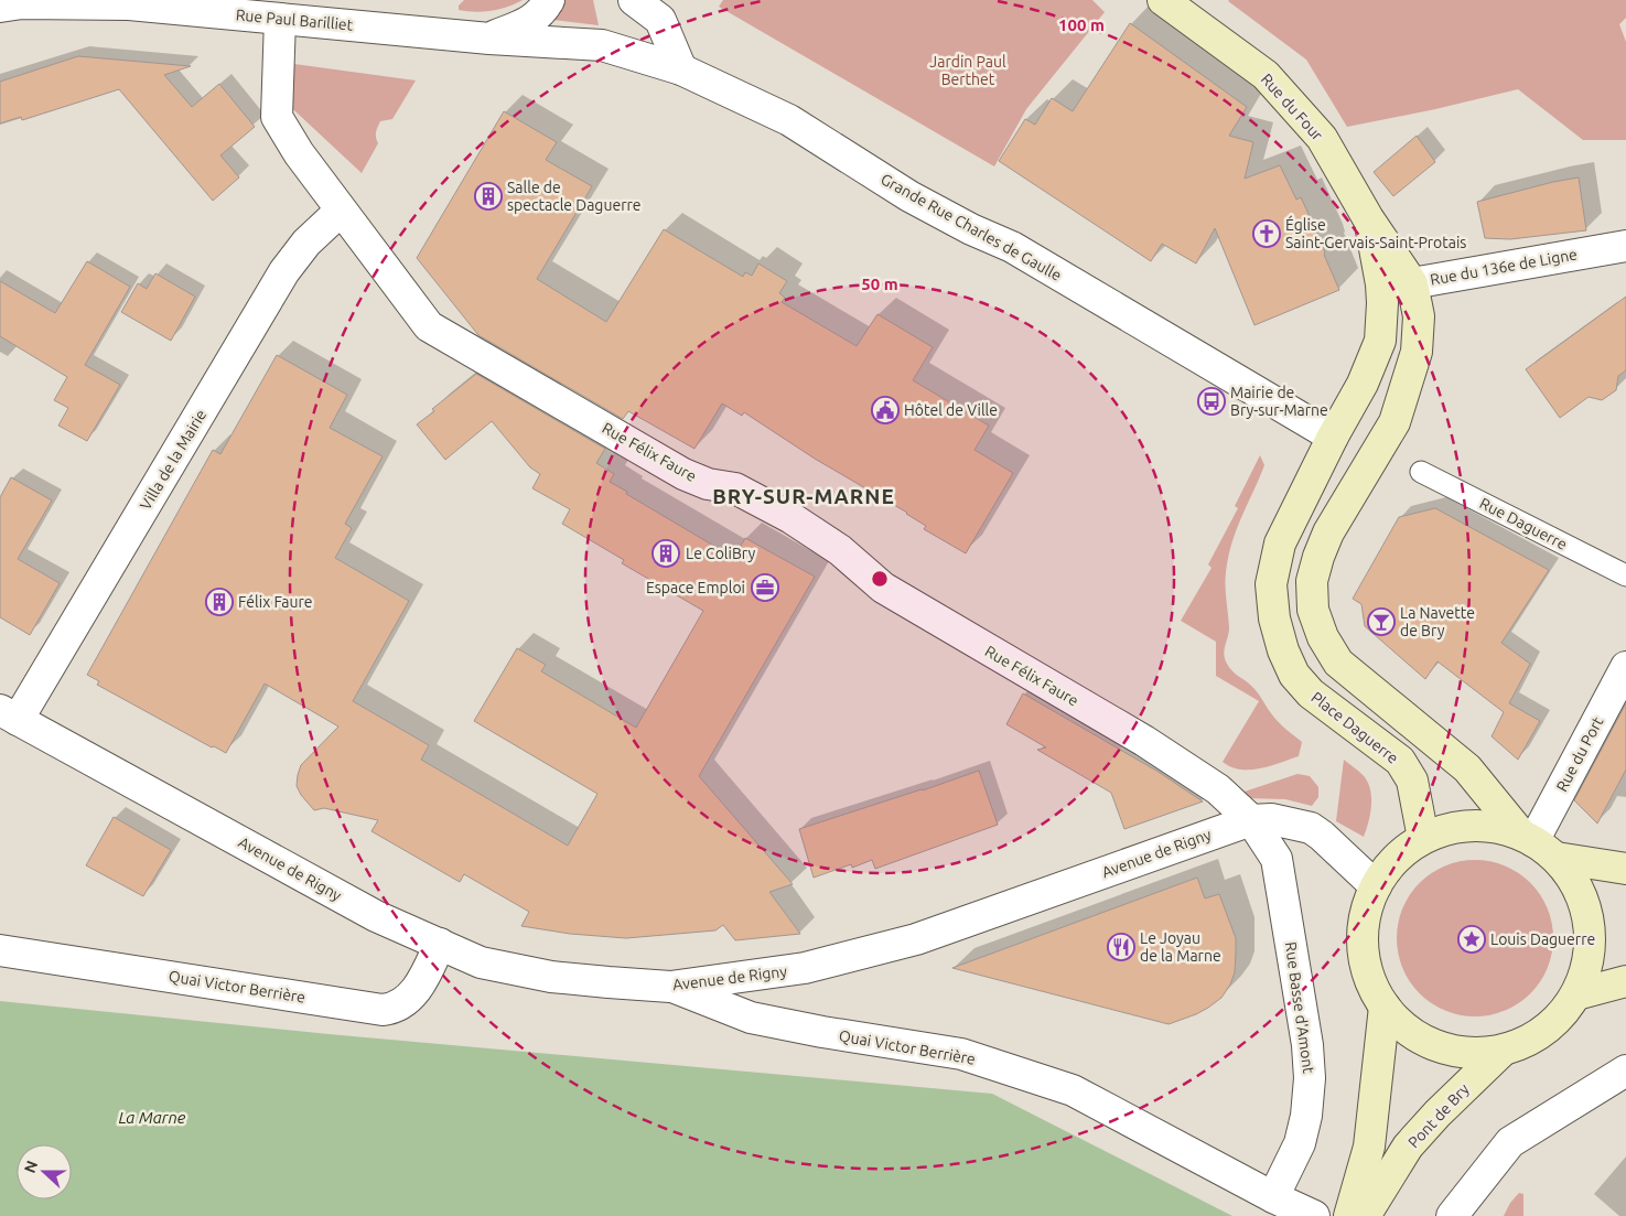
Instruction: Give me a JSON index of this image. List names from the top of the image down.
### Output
{
  "streets": {
    "main road": ["Rue du Four", "Place Daguerre", "Pont de Bry"],
    "street": [
      "Rue Paul Barilliet",
      "Grande Rue Charles de Gaulle",
      "Rue du 136e de Ligne",
      "Rue Félix Faure",
      "Villa de la Mairie",
      "Rue du Port",
      "Avenue de Rigny",
      "Quai Victor Berrière",
      "Rue Basse d'Amont"
    ],
    "lane": ["Rue Daguerre"]
  },
  "crossings": [
    ["Rue Paul Barilliet", "Grande Rue Charles de Gaulle"],
    ["Rue Paul Barilliet", "Rue Félix Faure"],
    ["Rue du Four", "Place Daguerre"],
    ["Grande Rue Charles de Gaulle", "Place Daguerre"],
    ["Rue du 136e de Ligne", "Place Daguerre"],
    ["Rue Félix Faure", "Villa de la Mairie"],
    ["Rue Félix Faure", "Avenue de Rigny"],
    ["Rue Félix Faure", "Rue Basse d'Amont"],
    ["Villa de la Mairie", "Avenue de Rigny"],
    ["Avenue de Rigny", "Quai Victor Berrière"],
    ["Avenue de Rigny", "Rue Basse d'Amont"],
    ["Quai Victor Berrière", "Rue Basse d'Amont"]
  ],
  "districts": ["BRY-SUR-MARNE"],
  "water": ["La Marne"],
  "parks": ["Jardin Paul Berthet"],
  "places": {
    "building": ["Salle de spectacle Daguerre", "Le ColiBry", "Félix Faure"],
    "church": ["Église Saint-Gervais-Saint-Protais"],
    "bus stop": ["Mairie de Bry-sur-Marne"],
    "public building": ["Hôtel de Ville"],
    "office": ["Espace Emploi"],
    "bar": ["La Navette de Bry"],
    "place": ["Louis Daguerre"],
    "restaurant": ["Le Joyau de la Marne"]
  },
  "north": "left",
  "rings": ["100 m", "50 m"]
}
